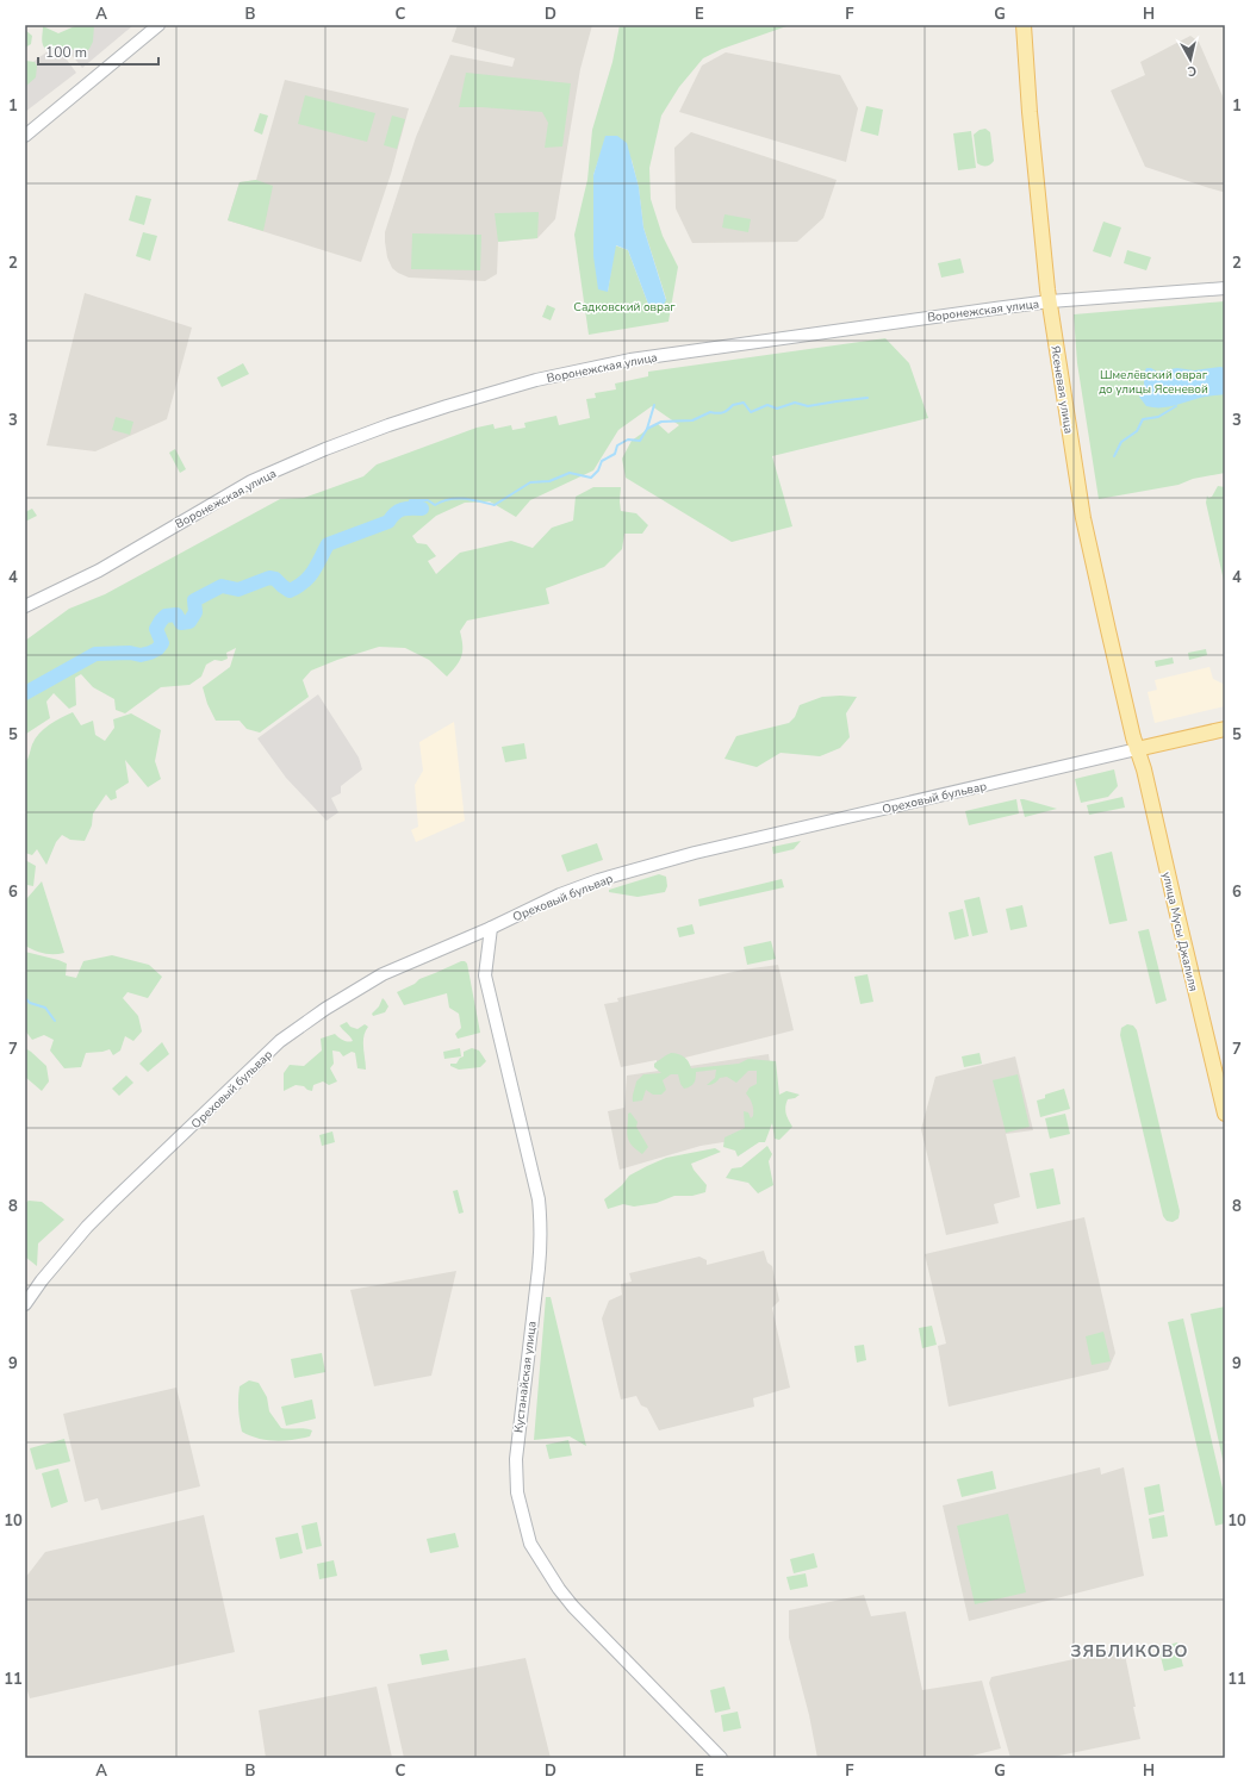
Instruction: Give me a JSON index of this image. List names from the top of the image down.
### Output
{
  "streets": {
    "main road": ["Ясеневая улица", "Ореховый бульвар", "улица Мусы Джалиля"],
    "street": ["Воронежская улица", "Кустанайская улица"]
  },
  "crossings": [
    ["Воронежская улица", "Ясеневая улица"],
    ["Ясеневая улица", "Ореховый бульвар"],
    ["Ясеневая улица", "улица Мусы Джалиля"],
    ["Ореховый бульвар", "улица Мусы Джалиля"],
    ["Ореховый бульвар", "Кустанайская улица"]
  ],
  "districts": ["ЗЯБЛИКОВО"],
  "parks": ["Садковский овраг", "Шмелёвский овраг до улицы Ясеневой"],
  "scale_bar": "100 m",
  "north": "bottom",
  "grid": {
    "columns": [
      "A",
      "B",
      "C",
      "D",
      "E",
      "F",
      "G",
      "H"
    ],
    "rows": [
      "1",
      "2",
      "3",
      "4",
      "5",
      "6",
      "7",
      "8",
      "9",
      "10",
      "11"
    ]
  }
}
